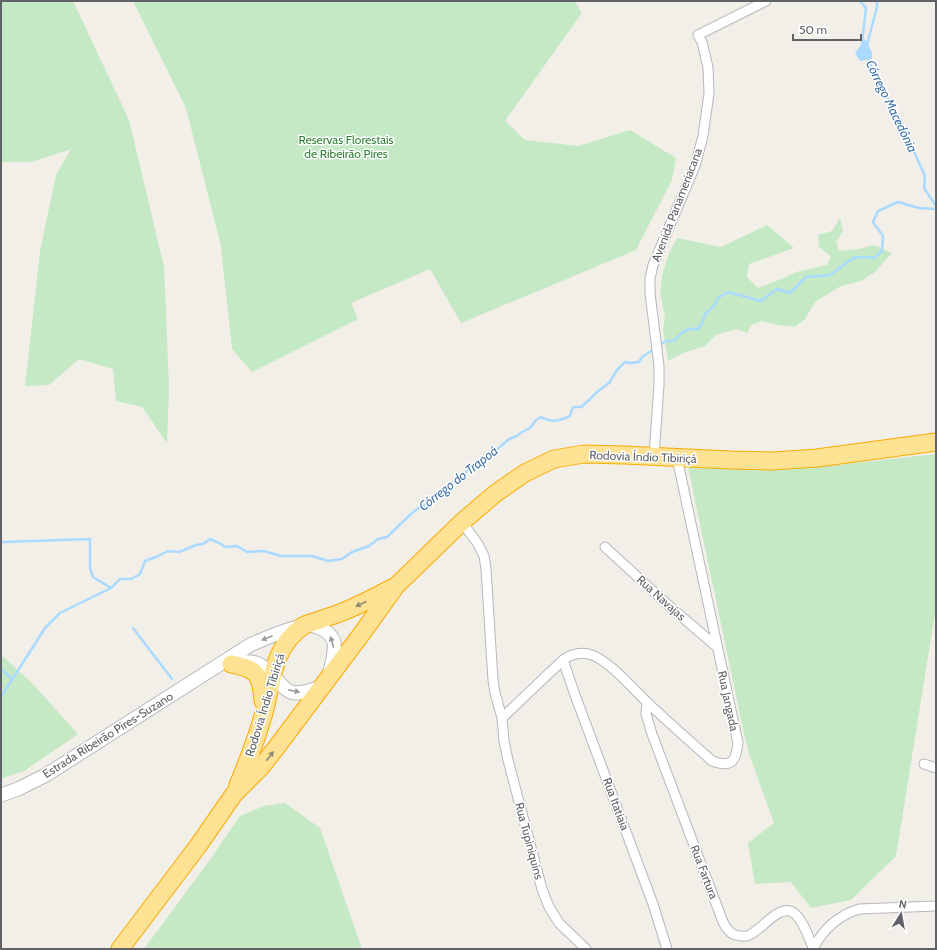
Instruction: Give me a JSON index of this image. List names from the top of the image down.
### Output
{
  "streets": {
    "highway": ["Rodovia Índio Tibiriçá"],
    "main road": ["Estrada Ribeirão Pires-Suzano"],
    "street": [
      "Avenida Panameriacana",
      "Rua Navajas",
      "Rua Jangada",
      "Rua Itatiaia",
      "Rua Tupiniquins",
      "Rua Fartura"
    ]
  },
  "crossings": [
    ["Avenida Panameriacana", "Rodovia Índio Tibiriçá"],
    ["Rodovia Índio Tibiriçá", "Rua Jangada"],
    ["Rodovia Índio Tibiriçá", "Estrada Ribeirão Pires-Suzano"],
    ["Rodovia Índio Tibiriçá", "Rua Tupiniquins"],
    ["Rua Navajas", "Rua Jangada"],
    ["Rua Jangada", "Rua Itatiaia"],
    ["Rua Jangada", "Rua Fartura"]
  ],
  "water": ["Córrego Macedônia", "Córrego do Trapoá"],
  "parks": ["Reservas Florestais de Ribeirão Pires"],
  "scale_bar": "50 m",
  "north": "top"
}
